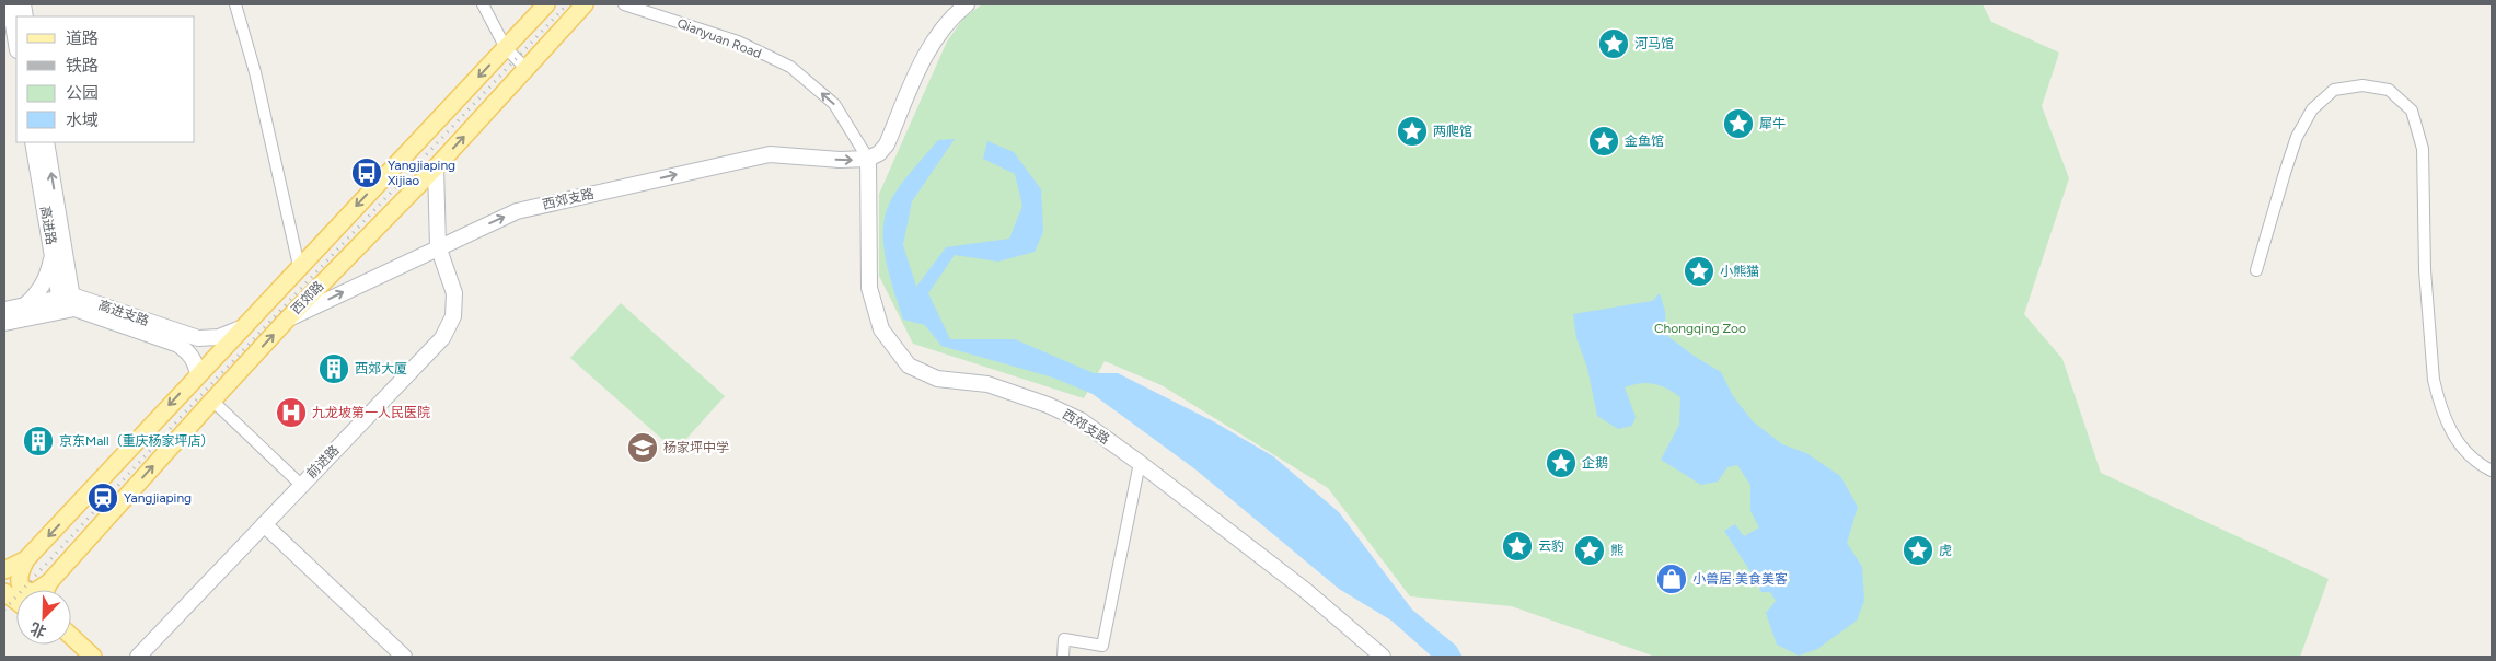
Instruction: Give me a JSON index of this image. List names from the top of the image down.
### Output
{
  "streets": {
    "main road": ["西郊路"],
    "street": [
      "Qianyuan Road",
      "西郊支路",
      "高进路",
      "高进支路",
      "前进路"
    ]
  },
  "crossings": [
    ["Qianyuan Road", "西郊支路"],
    ["西郊支路", "西郊路"],
    ["西郊支路", "前进路"],
    ["高进路", "高进支路"],
    ["西郊路", "高进支路"],
    ["西郊路", "前进路"]
  ],
  "one_way": ["Qianyuan Road", "西郊支路"],
  "parks": ["Chongqing Zoo"],
  "places": {
    "place": [
      "河马馆",
      "犀牛",
      "两爬馆",
      "金鱼馆",
      "小熊猫",
      "企鹅",
      "云豹",
      "熊",
      "虎"
    ],
    "bus stop": ["Yangjiaping Xijiao"],
    "building": ["西郊大厦", "京东Mall（重庆杨家坪店）"],
    "hospital": ["九龙坡第一人民医院"],
    "school or university": ["杨家坪中学"],
    "station": ["Yangjiaping"],
    "shop": ["小兽居·美食美客"]
  },
  "legend": [
    "道路",
    "铁路",
    "公园",
    "水域"
  ],
  "north": "bottom left"
}
